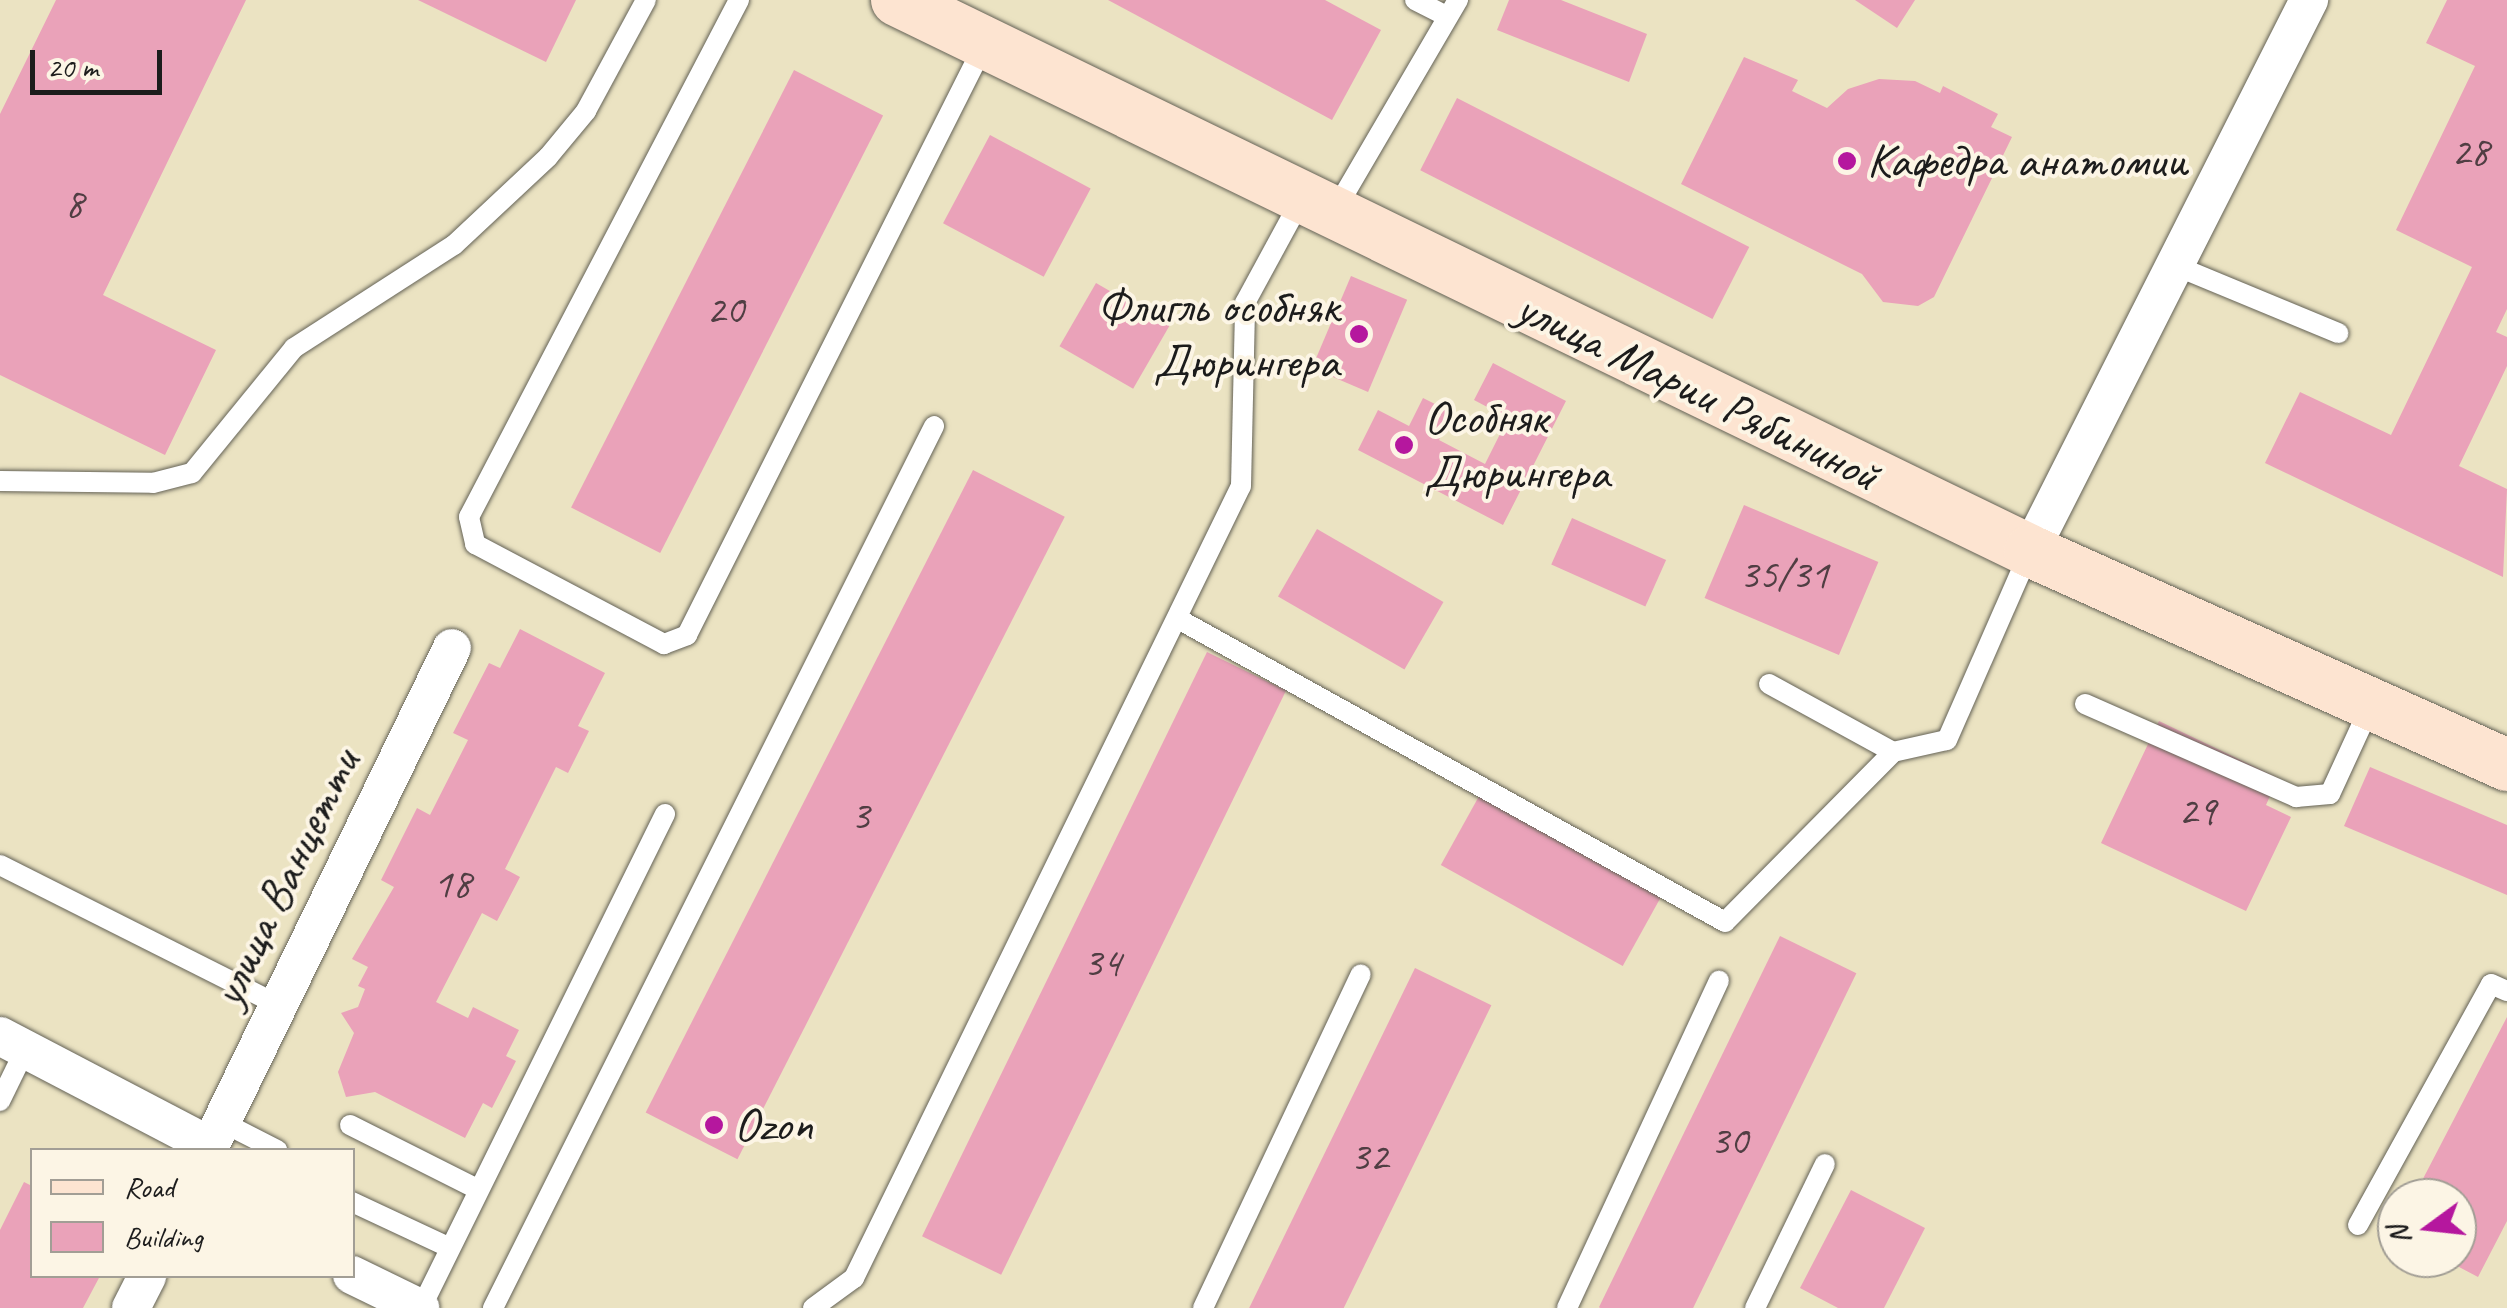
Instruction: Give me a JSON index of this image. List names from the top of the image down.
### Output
{
  "streets": {
    "street": ["улица Марии Рябининой", "улица Ванцетти"]
  },
  "places": [
    "Кафедра анатомии",
    "Флигль особняк Дюрингера",
    "Особняк Дюрингера",
    "Ozon"
  ],
  "house_numbers": [
    "28",
    "8",
    "20",
    "35/31",
    "29",
    "3",
    "18",
    "34",
    "30",
    "32"
  ],
  "legend": ["Road", "Building"],
  "scale_bar": "20 m",
  "north": "left"
}
